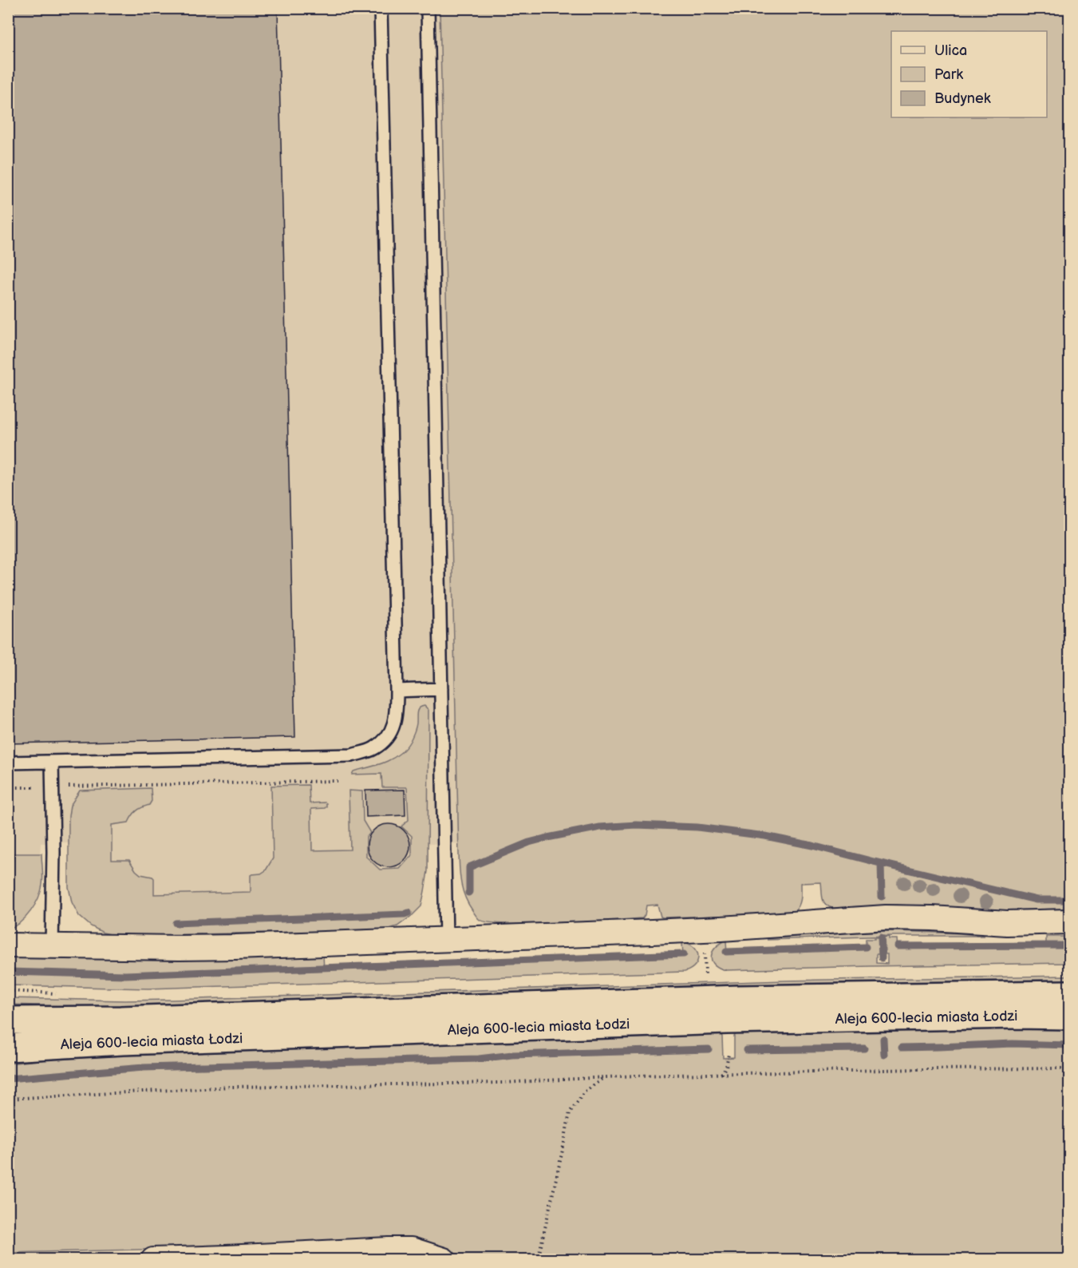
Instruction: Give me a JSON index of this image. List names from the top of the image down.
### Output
{
  "streets": {
    "main road": ["Aleja 600-lecia miasta Łodzi"]
  },
  "legend": ["Ulica", "Park", "Budynek"]
}
